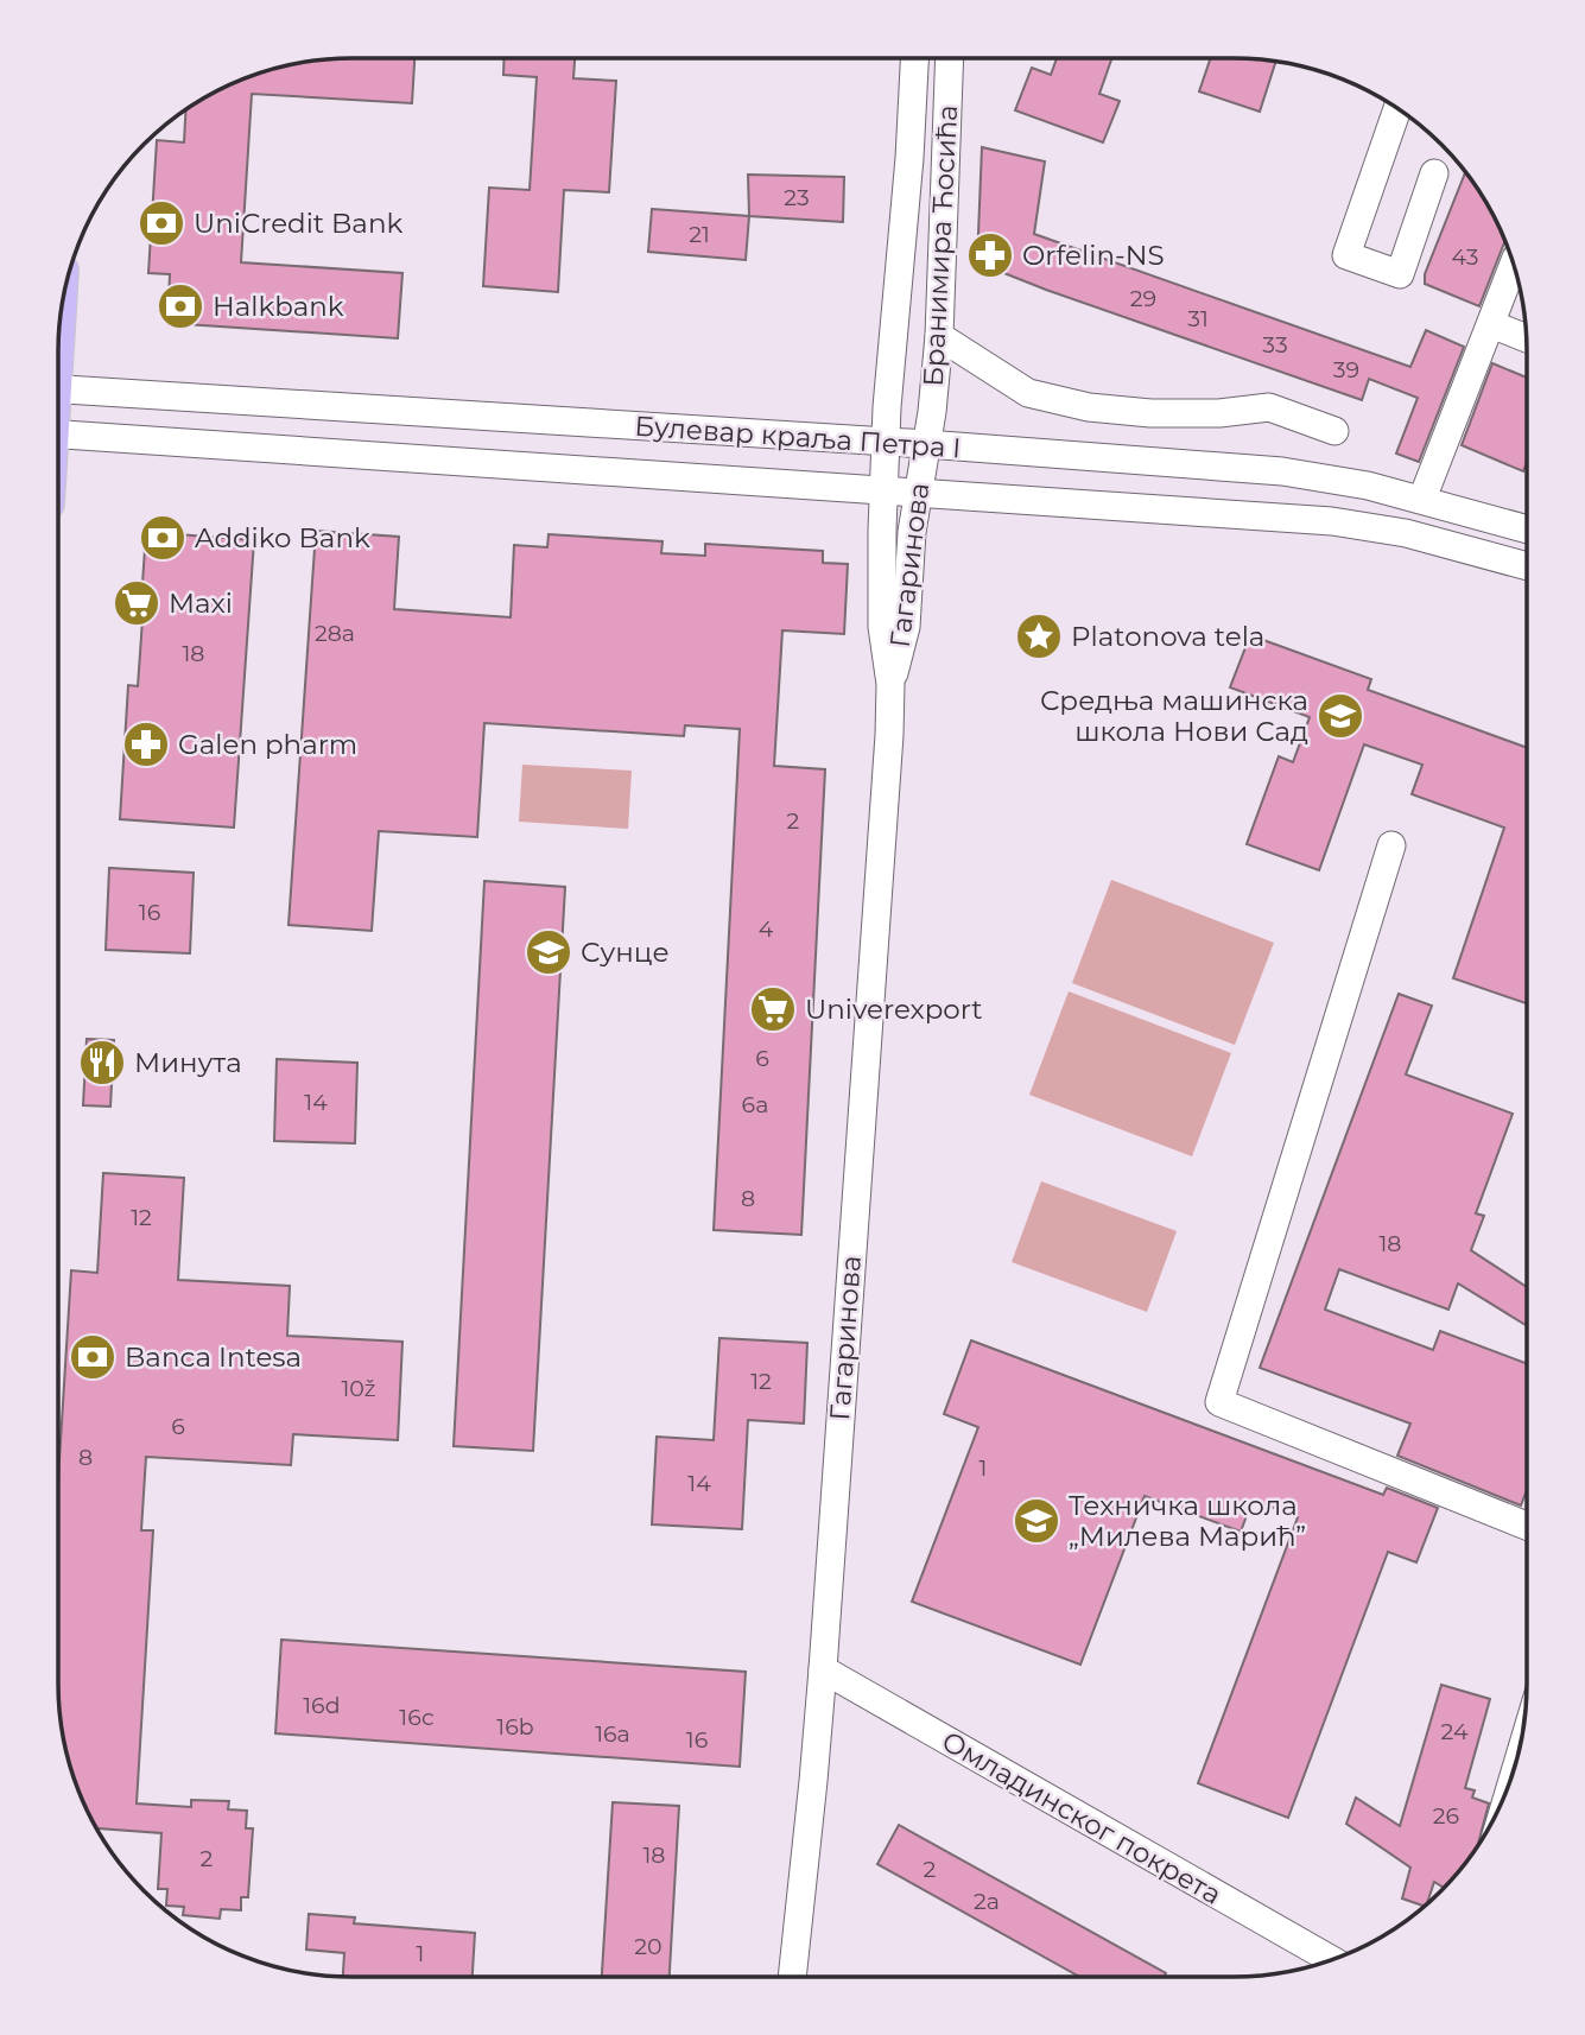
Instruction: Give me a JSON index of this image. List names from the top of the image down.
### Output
{
  "streets": {
    "street": [
      "Бранимира Ћосића",
      "Булевар краља Петра I",
      "Гагаринова",
      "Омладинског покрета"
    ]
  },
  "crossings": [
    ["Бранимира Ћосића", "Булевар краља Петра I"],
    ["Бранимира Ћосића", "Гагаринова"],
    ["Булевар краља Петра I", "Гагаринова"],
    ["Гагаринова", "Омладинског покрета"]
  ],
  "places": {
    "bank": [
      "UniCredit Bank",
      "Halkbank",
      "Addiko Bank",
      "Banca Intesa"
    ],
    "pharmacy": ["Orfelin-NS", "Galen pharm"],
    "supermarket": ["Maxi", "Univerexport"],
    "place": ["Platonova tela"],
    "school or university": ["Средња машинска школа Нови Сад", "Сунце", "Техничка школа „Милева Марић”"],
    "restaurant": ["Минута"]
  },
  "house_numbers": [
    "23",
    "21",
    "43",
    "29",
    "31",
    "33",
    "39",
    "28a",
    "18",
    "2",
    "16",
    "4",
    "6",
    "14",
    "6a",
    "8",
    "12",
    "18",
    "12",
    "10ž",
    "6",
    "8",
    "1",
    "14",
    "16d",
    "16c",
    "16b",
    "24",
    "16a",
    "16",
    "26",
    "18",
    "2",
    "2",
    "2a",
    "20",
    "1"
  ]
}
